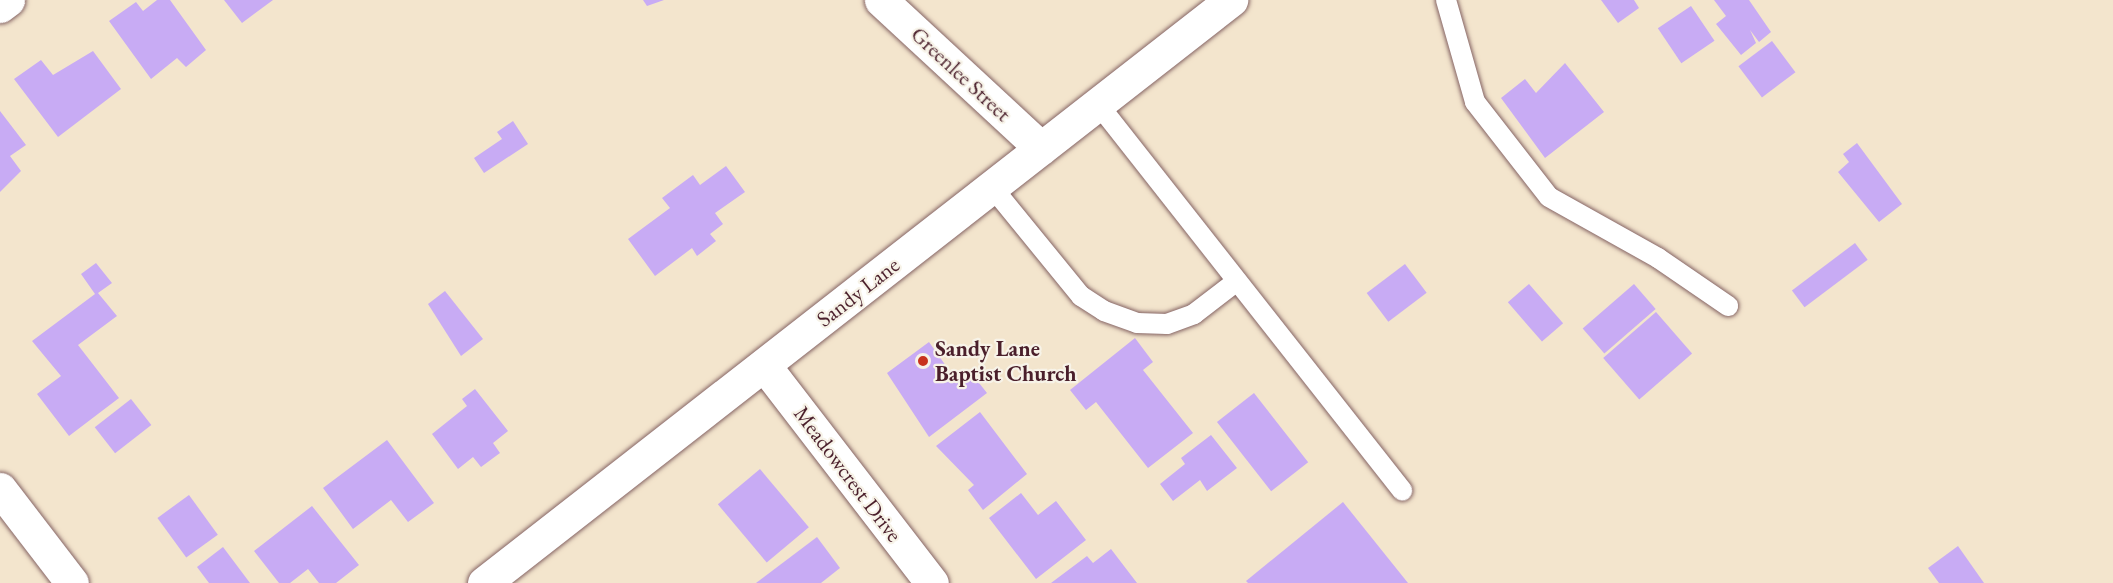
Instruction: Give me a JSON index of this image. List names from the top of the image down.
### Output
{
  "streets": {
    "street": ["Greenlee Street", "Sandy Lane", "Meadowcrest Drive"]
  },
  "crossings": [
    ["Greenlee Street", "Sandy Lane"],
    ["Sandy Lane", "Meadowcrest Drive"]
  ],
  "places": ["Sandy Lane Baptist Church"]
}
